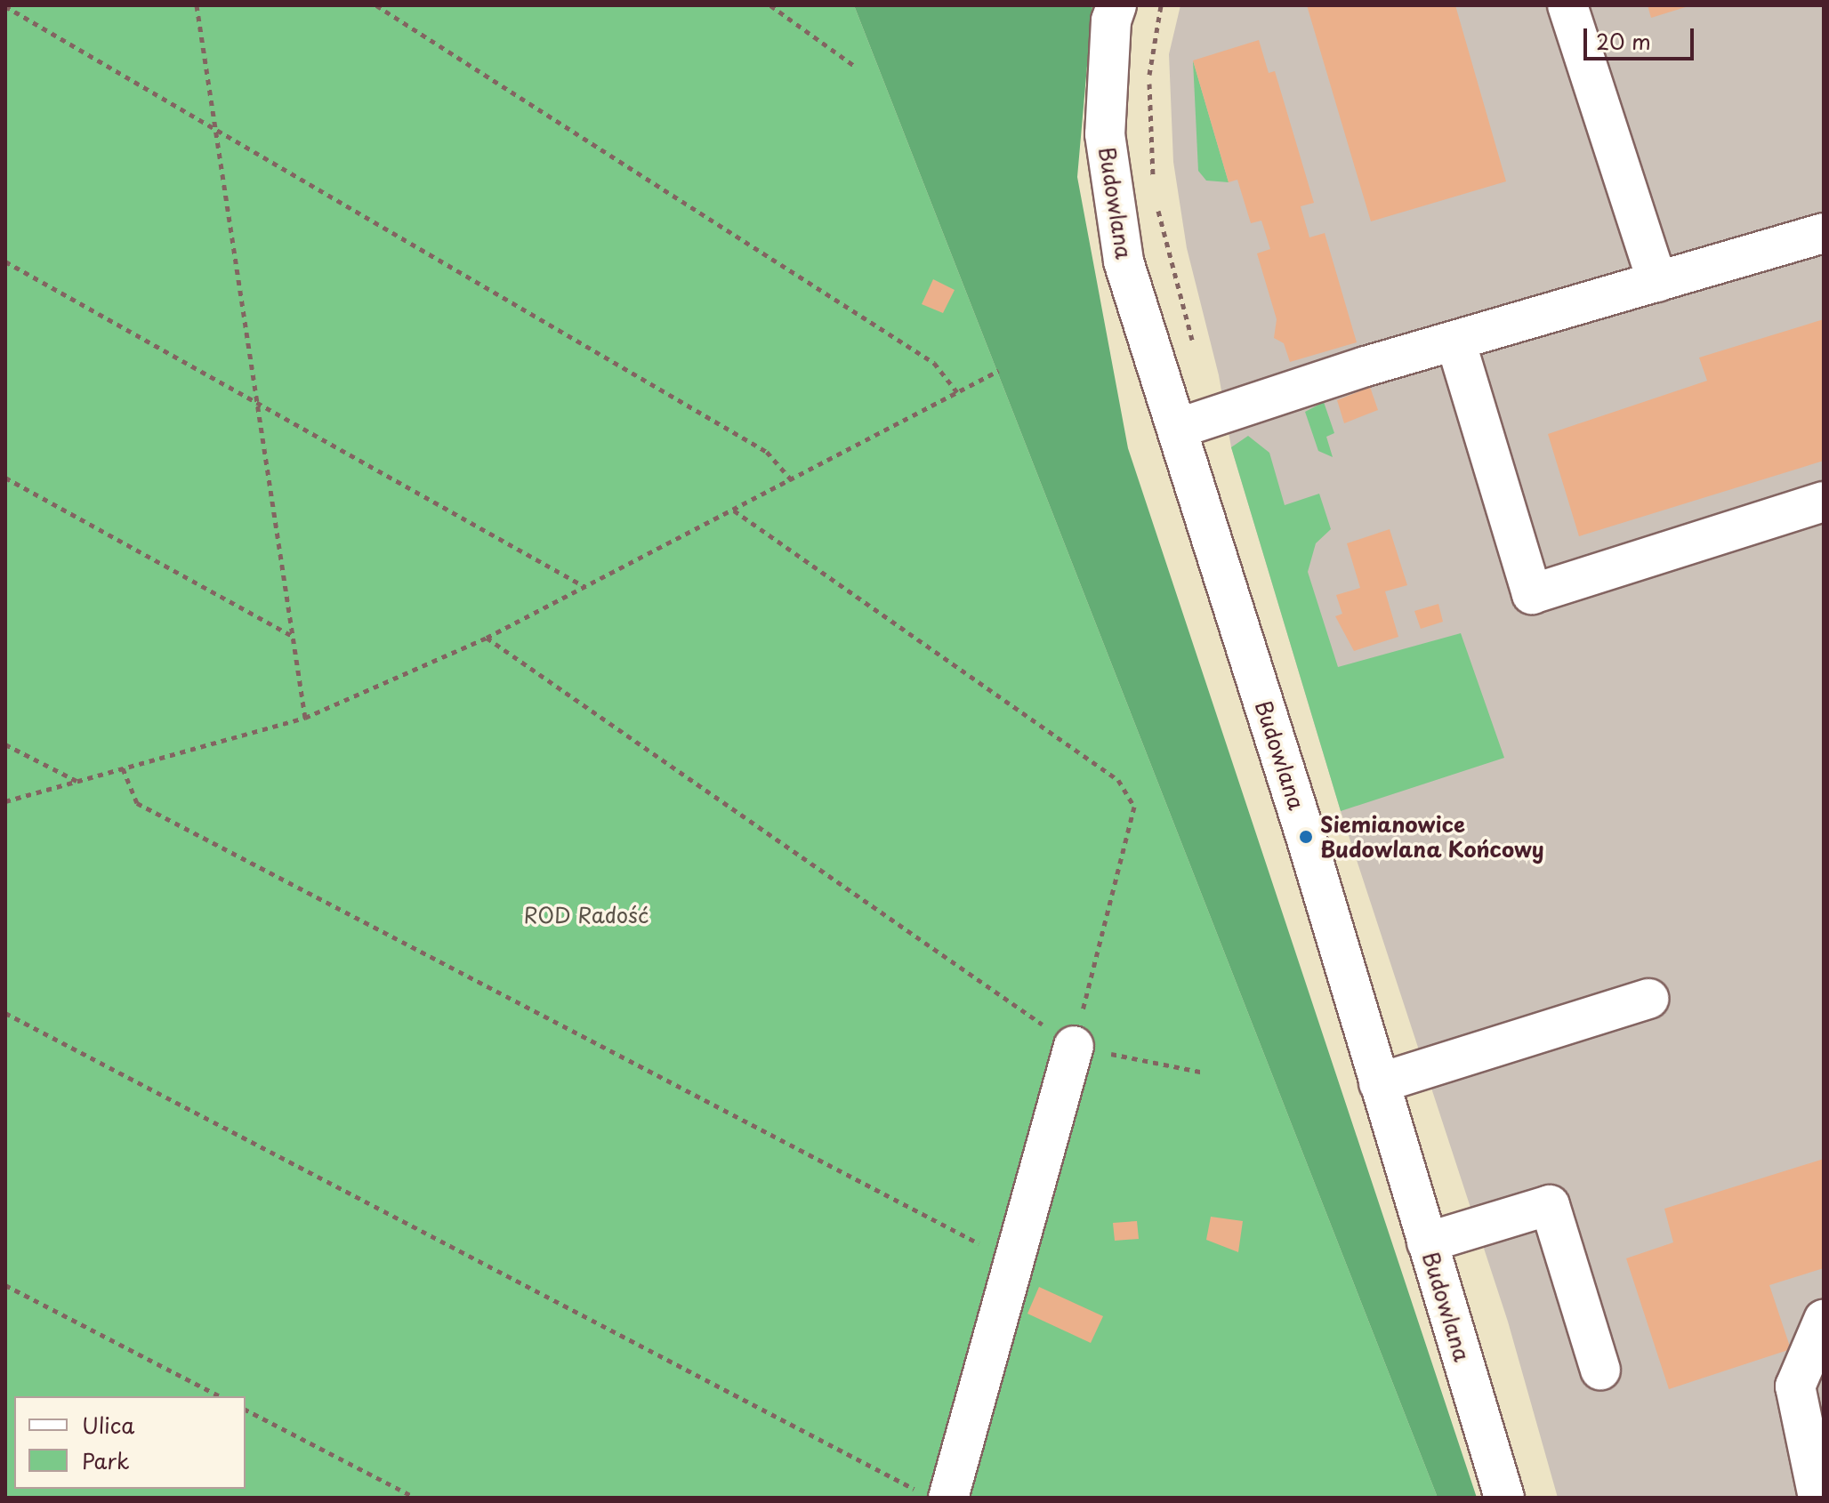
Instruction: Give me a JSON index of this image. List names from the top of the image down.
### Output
{
  "streets": {
    "street": ["Budowlana"]
  },
  "parks": ["ROD Radość"],
  "places": ["Siemianowice Budowlana Końcowy"],
  "legend": ["Ulica", "Park"],
  "scale_bar": "20 m"
}
